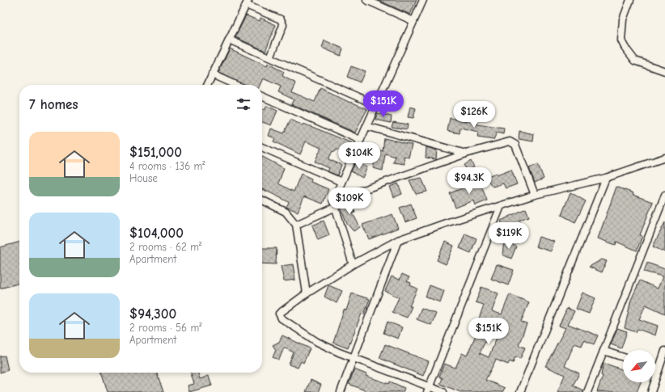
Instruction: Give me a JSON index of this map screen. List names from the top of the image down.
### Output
{
  "north": "bottom left",
  "page": {
    "heading": "7 homes",
    "price": [
      "$151K",
      "$126K",
      "$104K",
      "$94.3K",
      "$109K",
      "$119K",
      "$151K"
    ],
    "list": [
      {
        "name": "$151,000",
        "note": "4 rooms · 136 m² · House"
      },
      {
        "name": "$104,000",
        "note": "2 rooms · 62 m² · Apartment"
      },
      {
        "name": "$94,300",
        "note": "2 rooms · 56 m² · Apartment"
      }
    ]
  }
}
